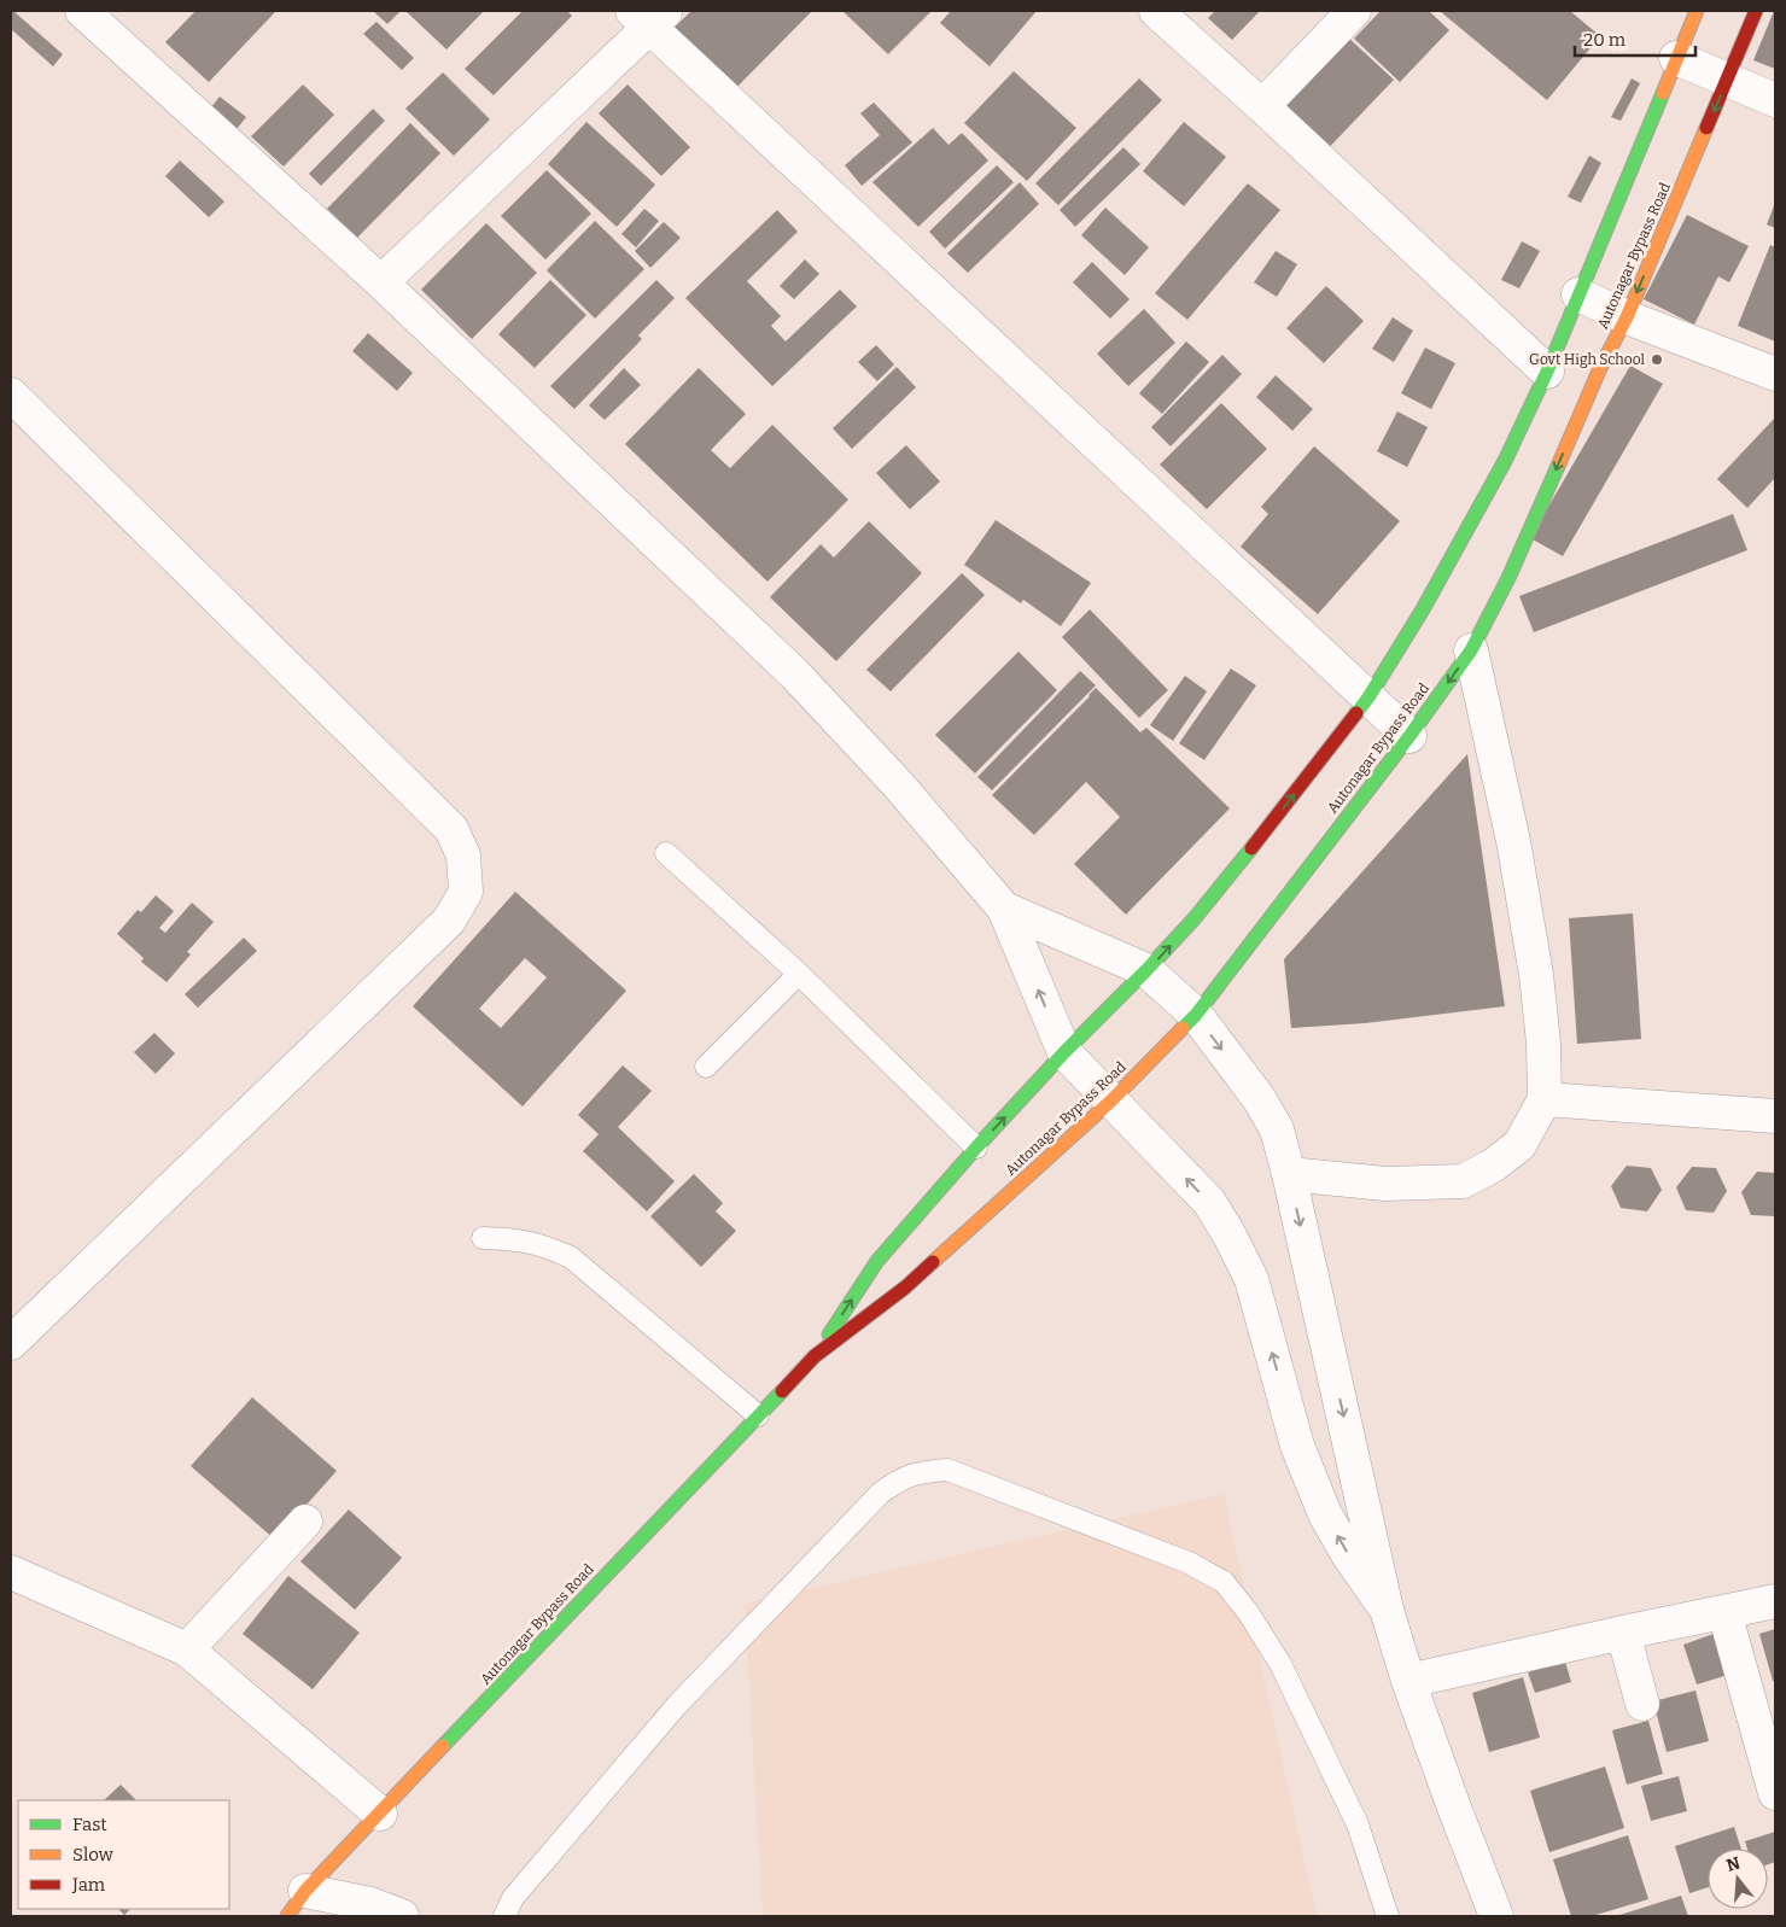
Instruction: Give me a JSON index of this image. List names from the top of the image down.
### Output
{
  "streets": {
    "main road": ["Autonagar Bypass Road"]
  },
  "places": ["Govt High School"],
  "legend": ["Fast", "Slow", "Jam"],
  "scale_bar": "20 m",
  "north": "top"
}
